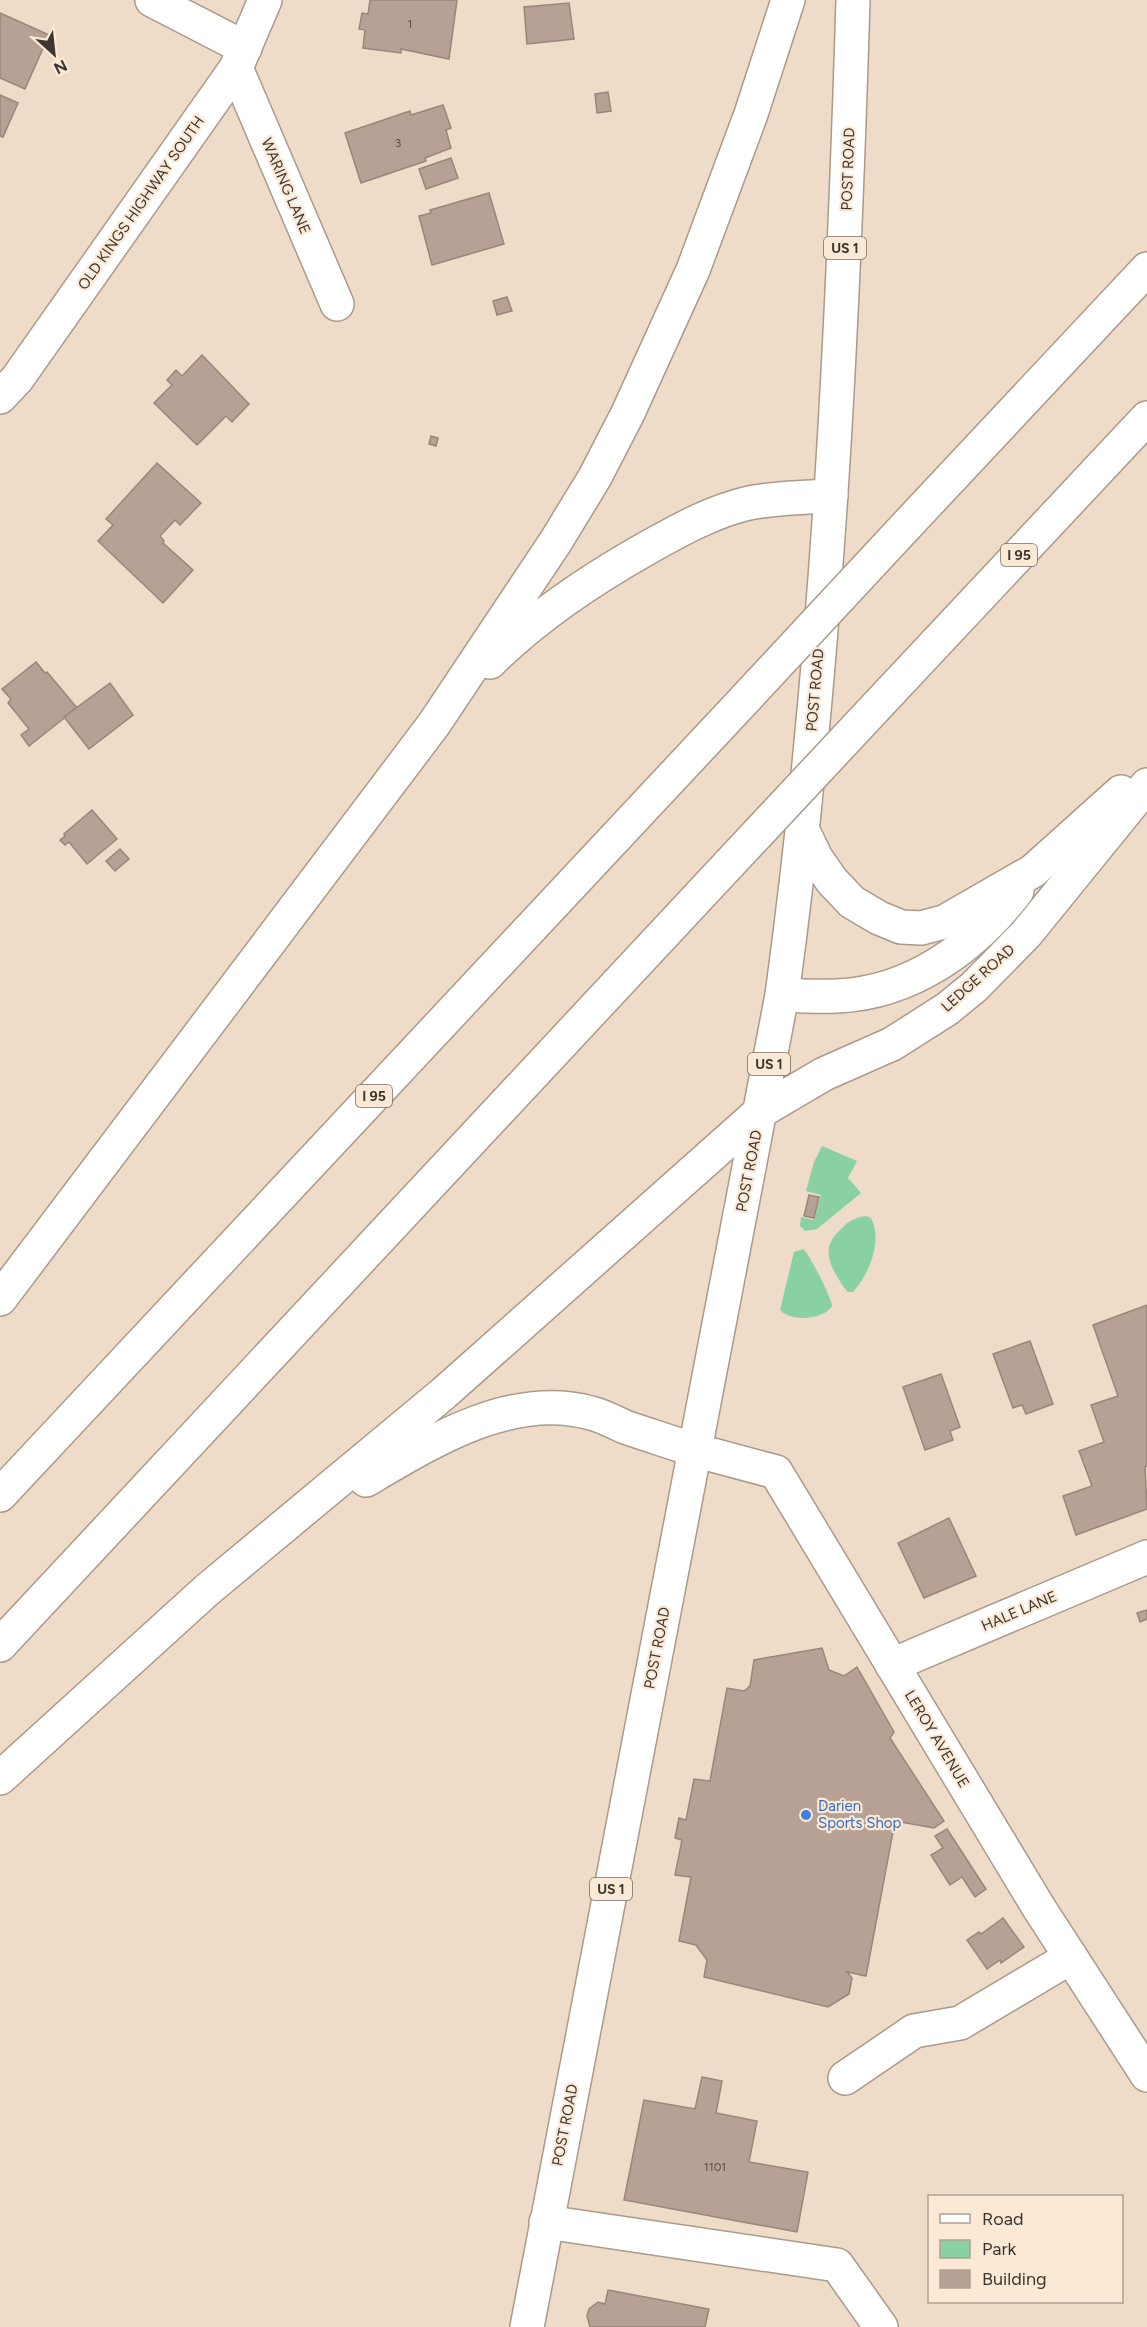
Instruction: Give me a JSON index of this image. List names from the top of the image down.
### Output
{
  "streets": {
    "main road": [
      "POST ROAD",
      "WARING LANE",
      "OLD KINGS HIGHWAY SOUTH",
      "US 1",
      "I 95",
      "LEDGE ROAD",
      "HALE LANE",
      "LEROY AVENUE"
    ]
  },
  "crossings": [
    ["POST ROAD", "LEDGE ROAD"],
    ["POST ROAD", "LEROY AVENUE"],
    ["WARING LANE", "OLD KINGS HIGHWAY SOUTH"],
    ["LEDGE ROAD", "LEROY AVENUE"],
    ["HALE LANE", "LEROY AVENUE"]
  ],
  "places": ["Darien Sports Shop"],
  "house_numbers": ["1", "3", "1101"],
  "legend": ["Road", "Park", "Building"],
  "north": "bottom right"
}
